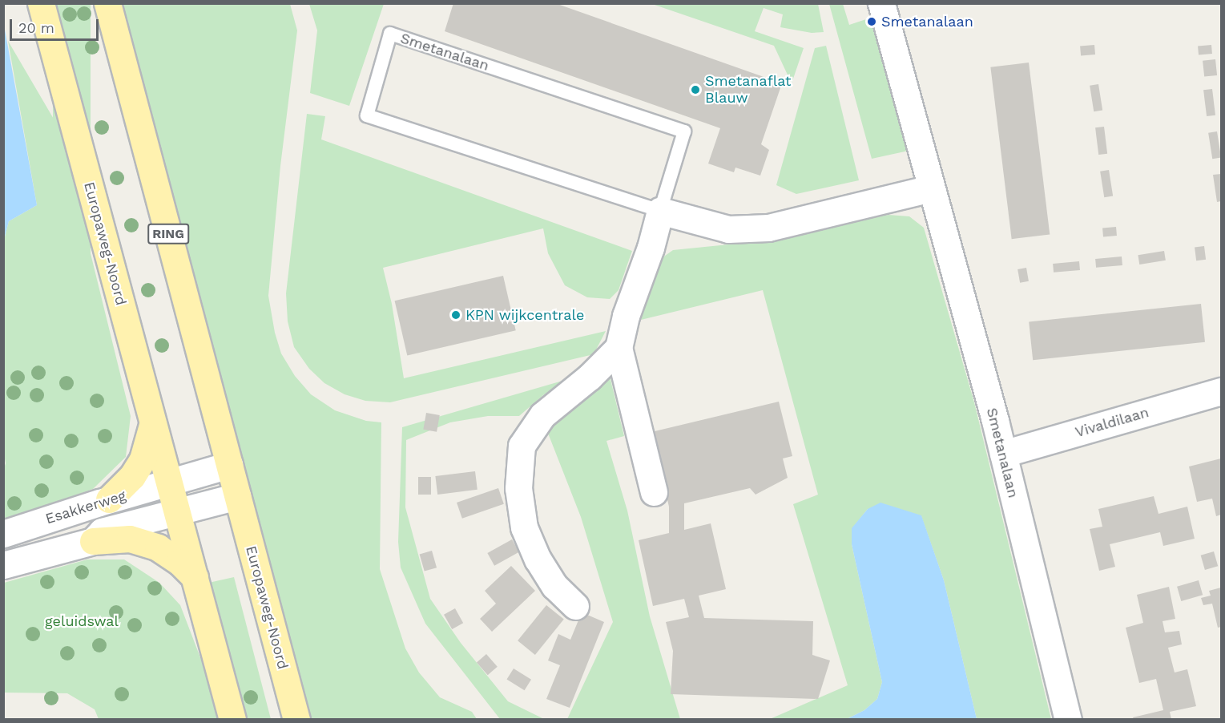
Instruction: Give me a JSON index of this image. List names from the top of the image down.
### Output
{
  "streets": {
    "main road": ["RING", "Europaweg-Noord"],
    "street": ["Smetanalaan", "Vivaldilaan", "Esakkerweg"]
  },
  "crossings": [
    ["Smetanalaan", "Vivaldilaan"],
    ["Europaweg-Noord", "Esakkerweg"]
  ],
  "parks": ["geluidswal"],
  "places": ["Smetanalaan", "Smetanaflat Blauw", "KPN wijkcentrale"],
  "scale_bar": "20 m"
}
